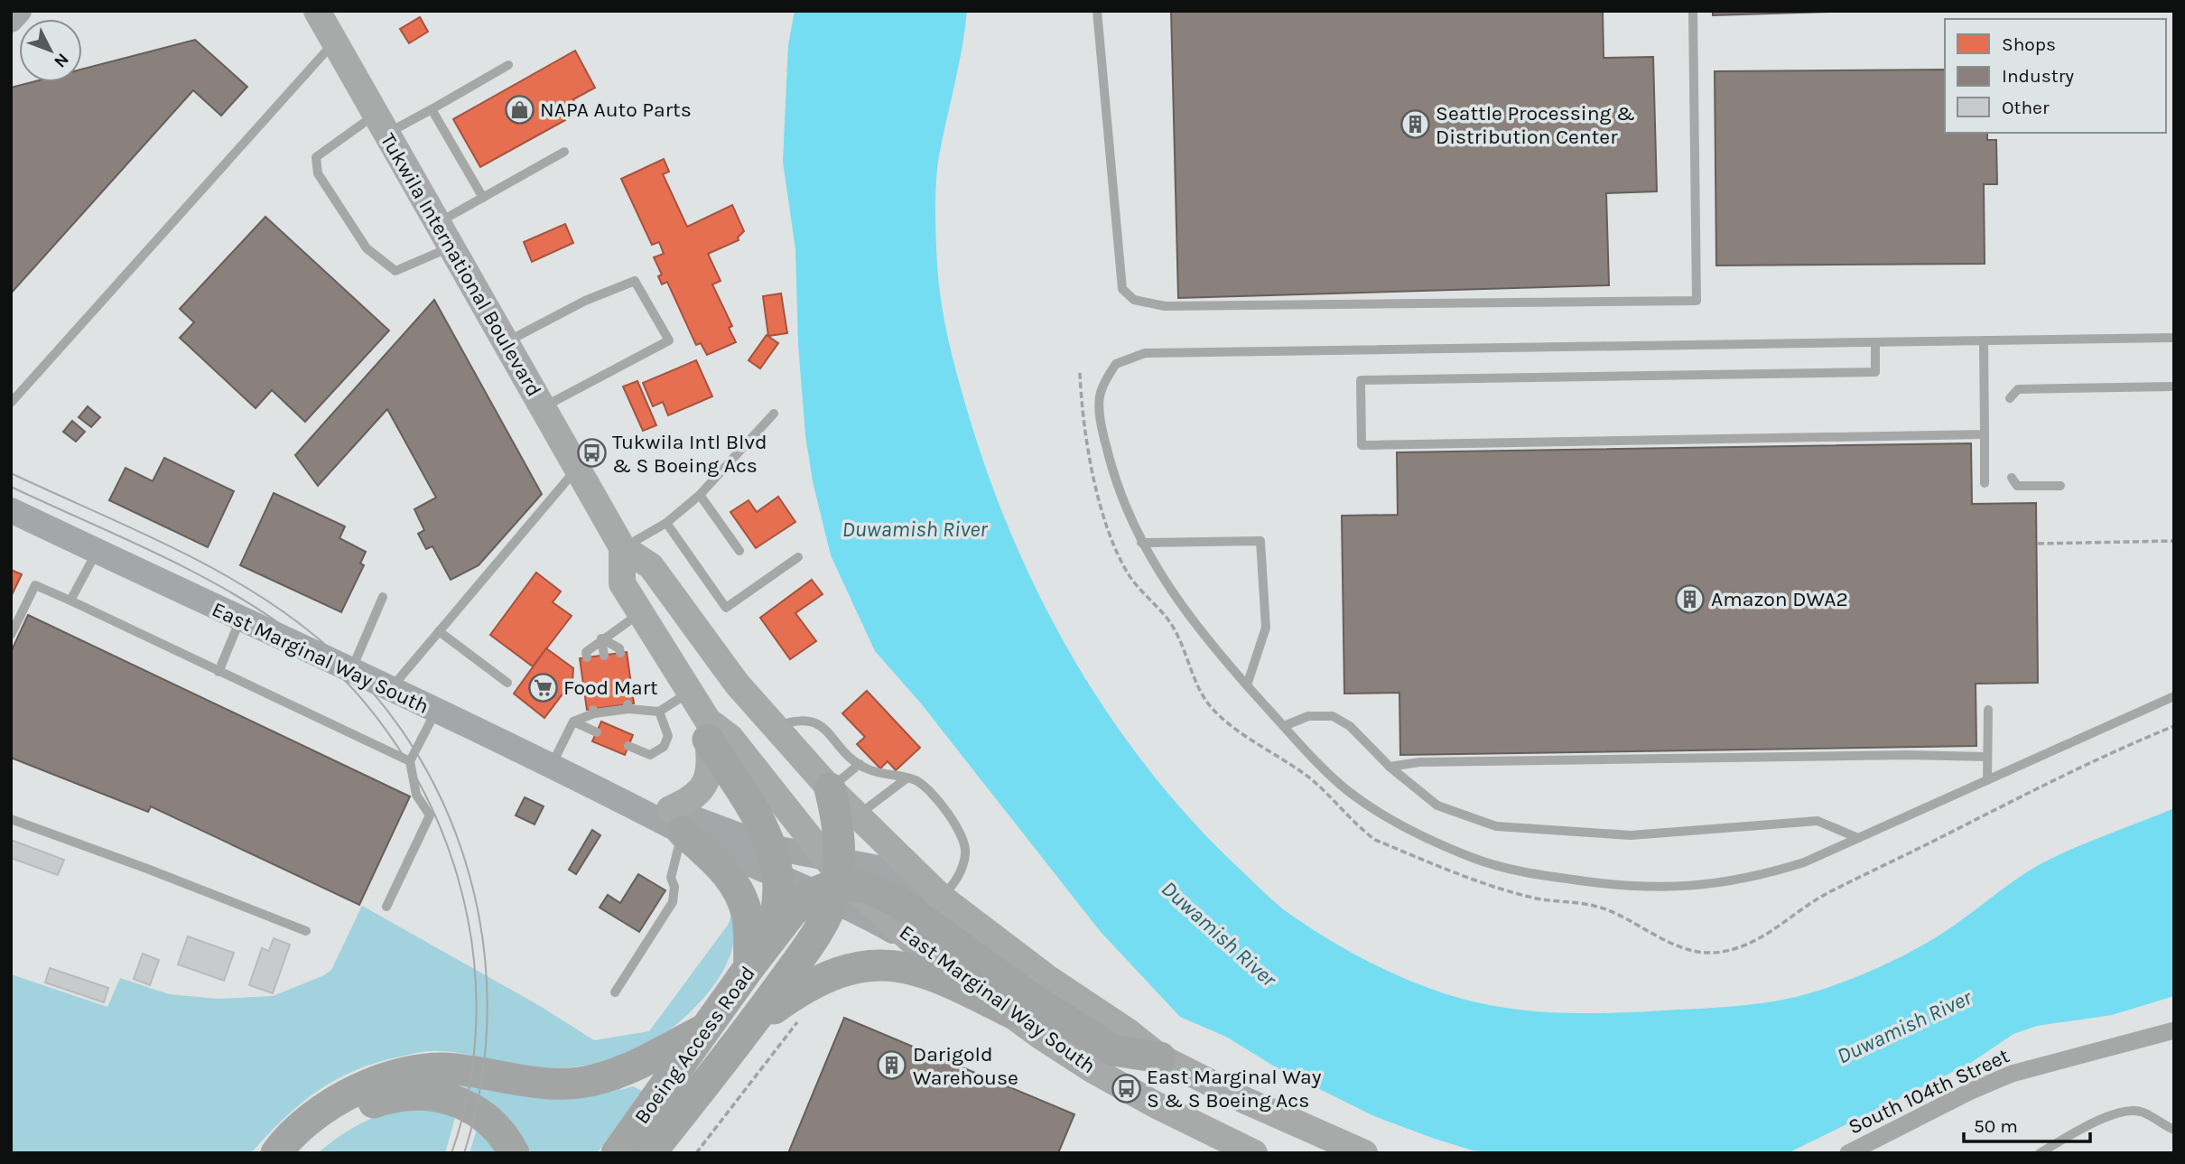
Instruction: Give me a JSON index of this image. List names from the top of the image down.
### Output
{
  "streets": {
    "highway": ["Boeing Access Road"],
    "main road": ["Tukwila International Boulevard", "East Marginal Way South"],
    "street": ["South 104th Street"]
  },
  "crossings": [
    ["East Marginal Way South", "Boeing Access Road"]
  ],
  "water": ["Duwamish River"],
  "places": {
    "shop": ["NAPA Auto Parts"],
    "building": ["Seattle Processing & Distribution Center", "Amazon DWA2", "Darigold Warehouse"],
    "bus stop": ["Tukwila Intl Blvd & S Boeing Acs", "East Marginal Way S & S Boeing Acs"],
    "supermarket": ["Food Mart"]
  },
  "legend": ["Shops", "Industry", "Other"],
  "scale_bar": "50 m",
  "north": "bottom right"
}
